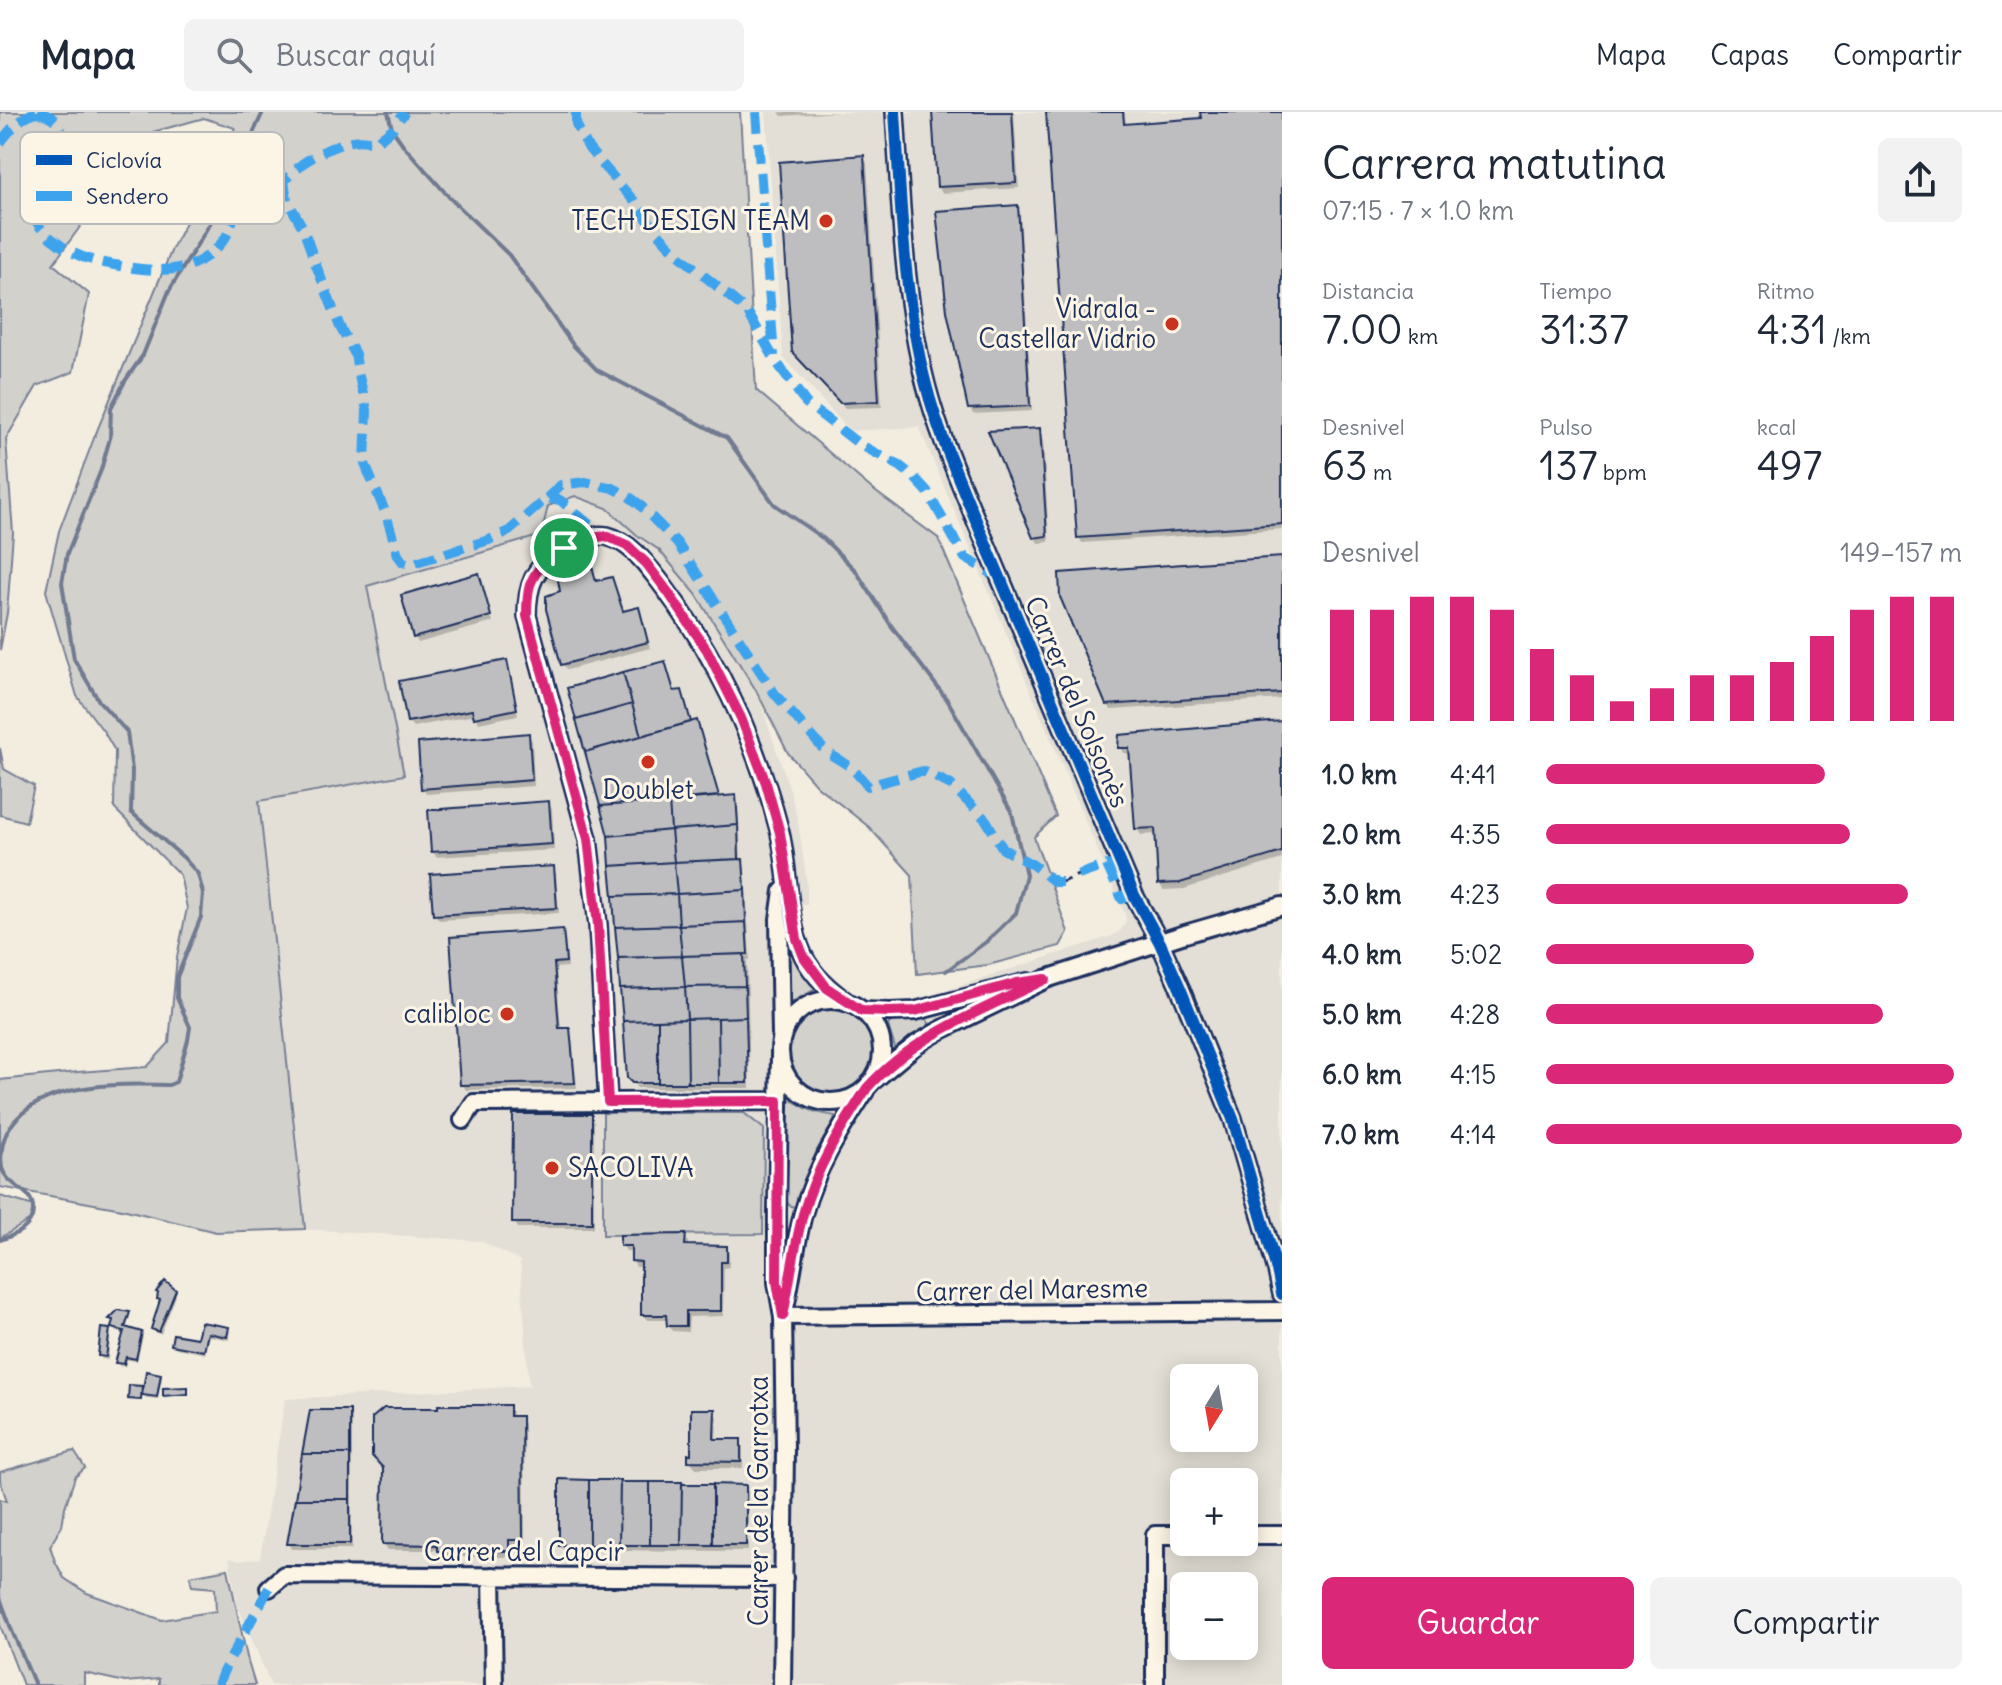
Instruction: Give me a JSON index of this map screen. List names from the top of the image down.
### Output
{
  "streets": {
    "street": [
      "Carrer del Solsonès",
      "Carrer del Maresme",
      "Carrer de la Garrotxa",
      "Carrer del Capcir"
    ]
  },
  "crossings": [
    ["Carrer del Maresme", "Carrer de la Garrotxa"],
    ["Carrer de la Garrotxa", "Carrer del Capcir"]
  ],
  "places": [
    "TECH DESIGN TEAM",
    "Vidrala - Castellar Vidrio",
    "Doublet",
    "calibloc",
    "SACOLIVA"
  ],
  "legend": ["Ciclovía", "Sendero"],
  "north": "bottom",
  "page": {
    "header": "Mapa",
    "search": "Buscar aquí",
    "nav": ["Mapa", "Capas", "Compartir"],
    "heading": ["Carrera matutina", "07:15 · 7 × 1.0 km"],
    "stats": [
      ["Distancia", "7.00 km"],
      ["Tiempo", "31:37"],
      ["Ritmo", "4:31 /km"],
      ["Desnivel", "63 m"],
      ["Pulso", "137 bpm"],
      ["kcal", "497"]
    ],
    "chart": ["Desnivel", "149–157 m"],
    "list": [
      {
        "name": "1.0 km",
        "note": "4:41"
      },
      {
        "name": "2.0 km",
        "note": "4:35"
      },
      {
        "name": "3.0 km",
        "note": "4:23"
      },
      {
        "name": "4.0 km",
        "note": "5:02"
      },
      {
        "name": "5.0 km",
        "note": "4:28"
      },
      {
        "name": "6.0 km",
        "note": "4:15"
      },
      {
        "name": "7.0 km",
        "note": "4:14"
      }
    ],
    "map_buttons": ["+", "−"],
    "buttons": ["Guardar", "Compartir"]
  }
}
